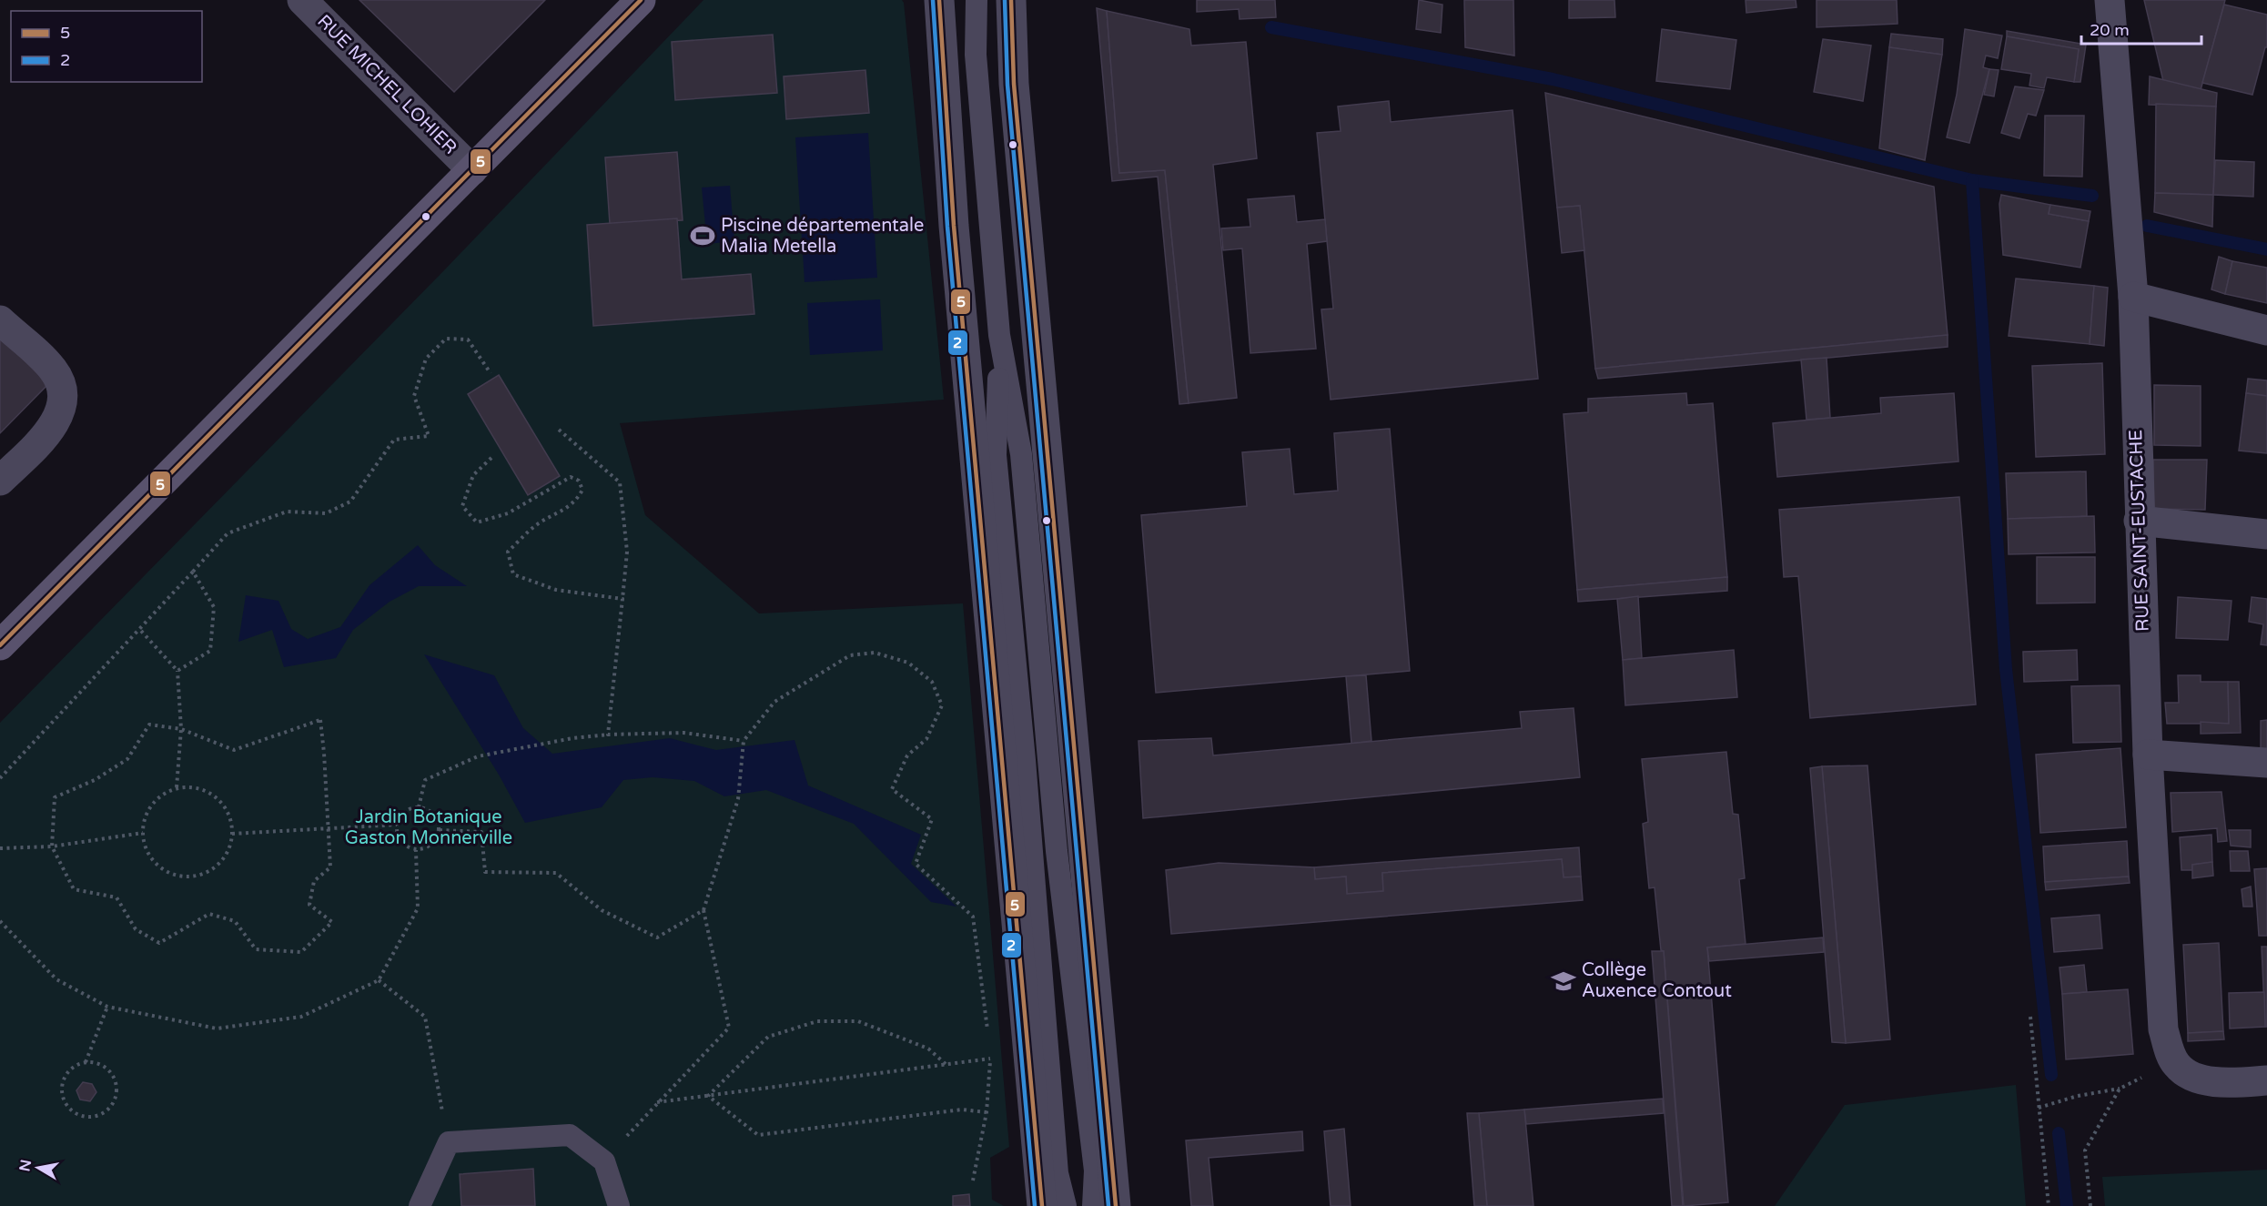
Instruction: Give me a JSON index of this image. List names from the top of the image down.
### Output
{
  "streets": {
    "street": ["RUE MICHEL LOHIER", "RUE SAINT-EUSTACHE"]
  },
  "parks": ["Jardin Botanique Gaston Monnerville"],
  "places": {
    "sports": ["Piscine départementale Malia Metella"],
    "school or university": ["Collège Auxence Contout"]
  },
  "lines": ["transit line 5", "transit line 2"],
  "legend": ["5", "2"],
  "scale_bar": "20 m",
  "north": "left"
}
